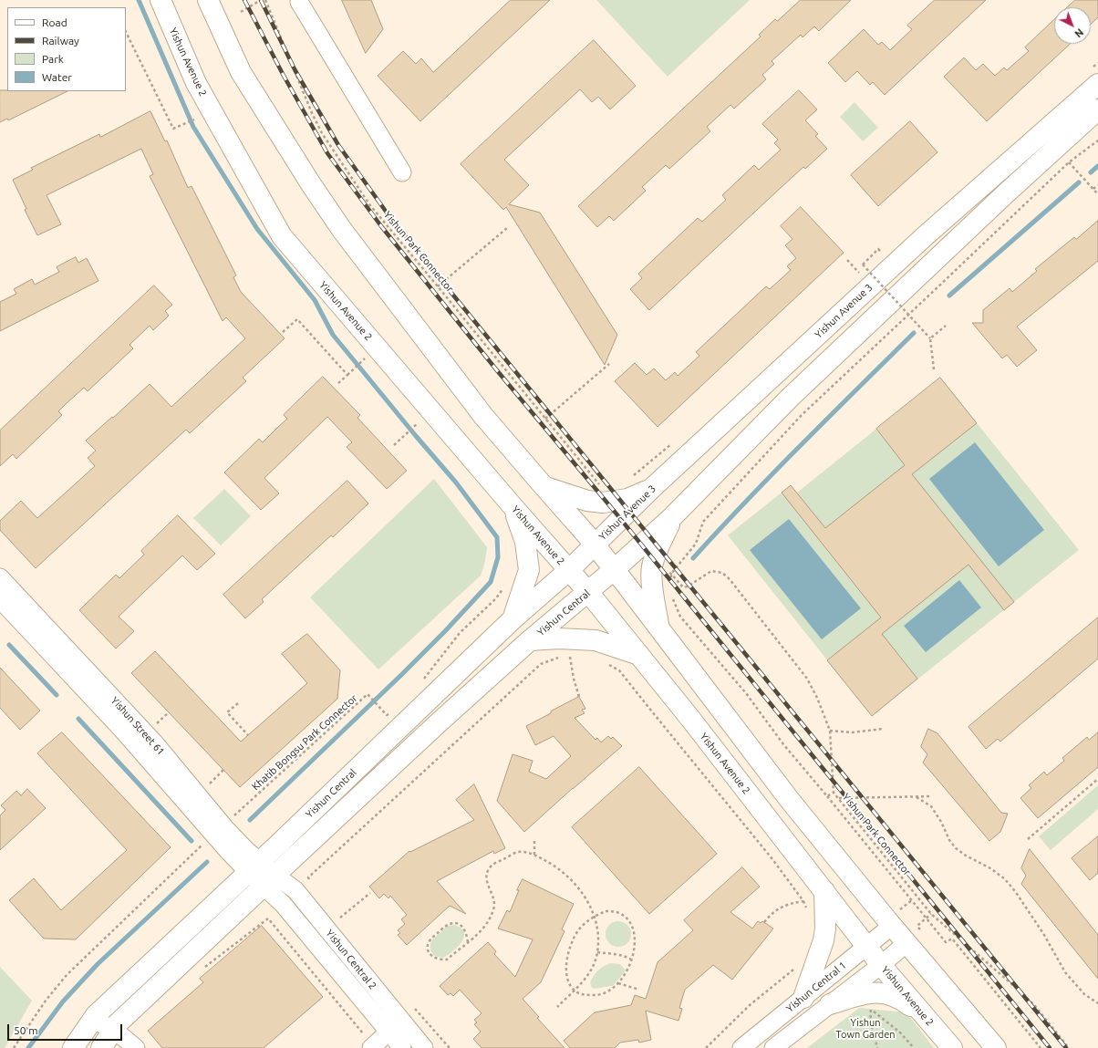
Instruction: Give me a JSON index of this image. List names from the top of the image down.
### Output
{
  "streets": {
    "main road": ["Yishun Avenue 2", "Yishun Avenue 3", "Yishun Central"],
    "street": ["Yishun Street 61", "Yishun Central 2", "Yishun Central 1"],
    "path": ["Yishun Park Connector", "Khatib Bongsu Park Connector"]
  },
  "crossings": [
    ["Yishun Avenue 2", "Yishun Central"],
    ["Yishun Avenue 2", "Yishun Central 1"],
    ["Yishun Avenue 3", "Yishun Central"],
    ["Yishun Central", "Yishun Street 61"],
    ["Yishun Central", "Yishun Central 2"],
    ["Yishun Street 61", "Khatib Bongsu Park Connector"],
    ["Yishun Street 61", "Yishun Central 2"]
  ],
  "parks": ["Yishun Town Garden"],
  "legend": [
    "Road",
    "Railway",
    "Park",
    "Water"
  ],
  "scale_bar": "50 m",
  "north": "bottom right"
}
